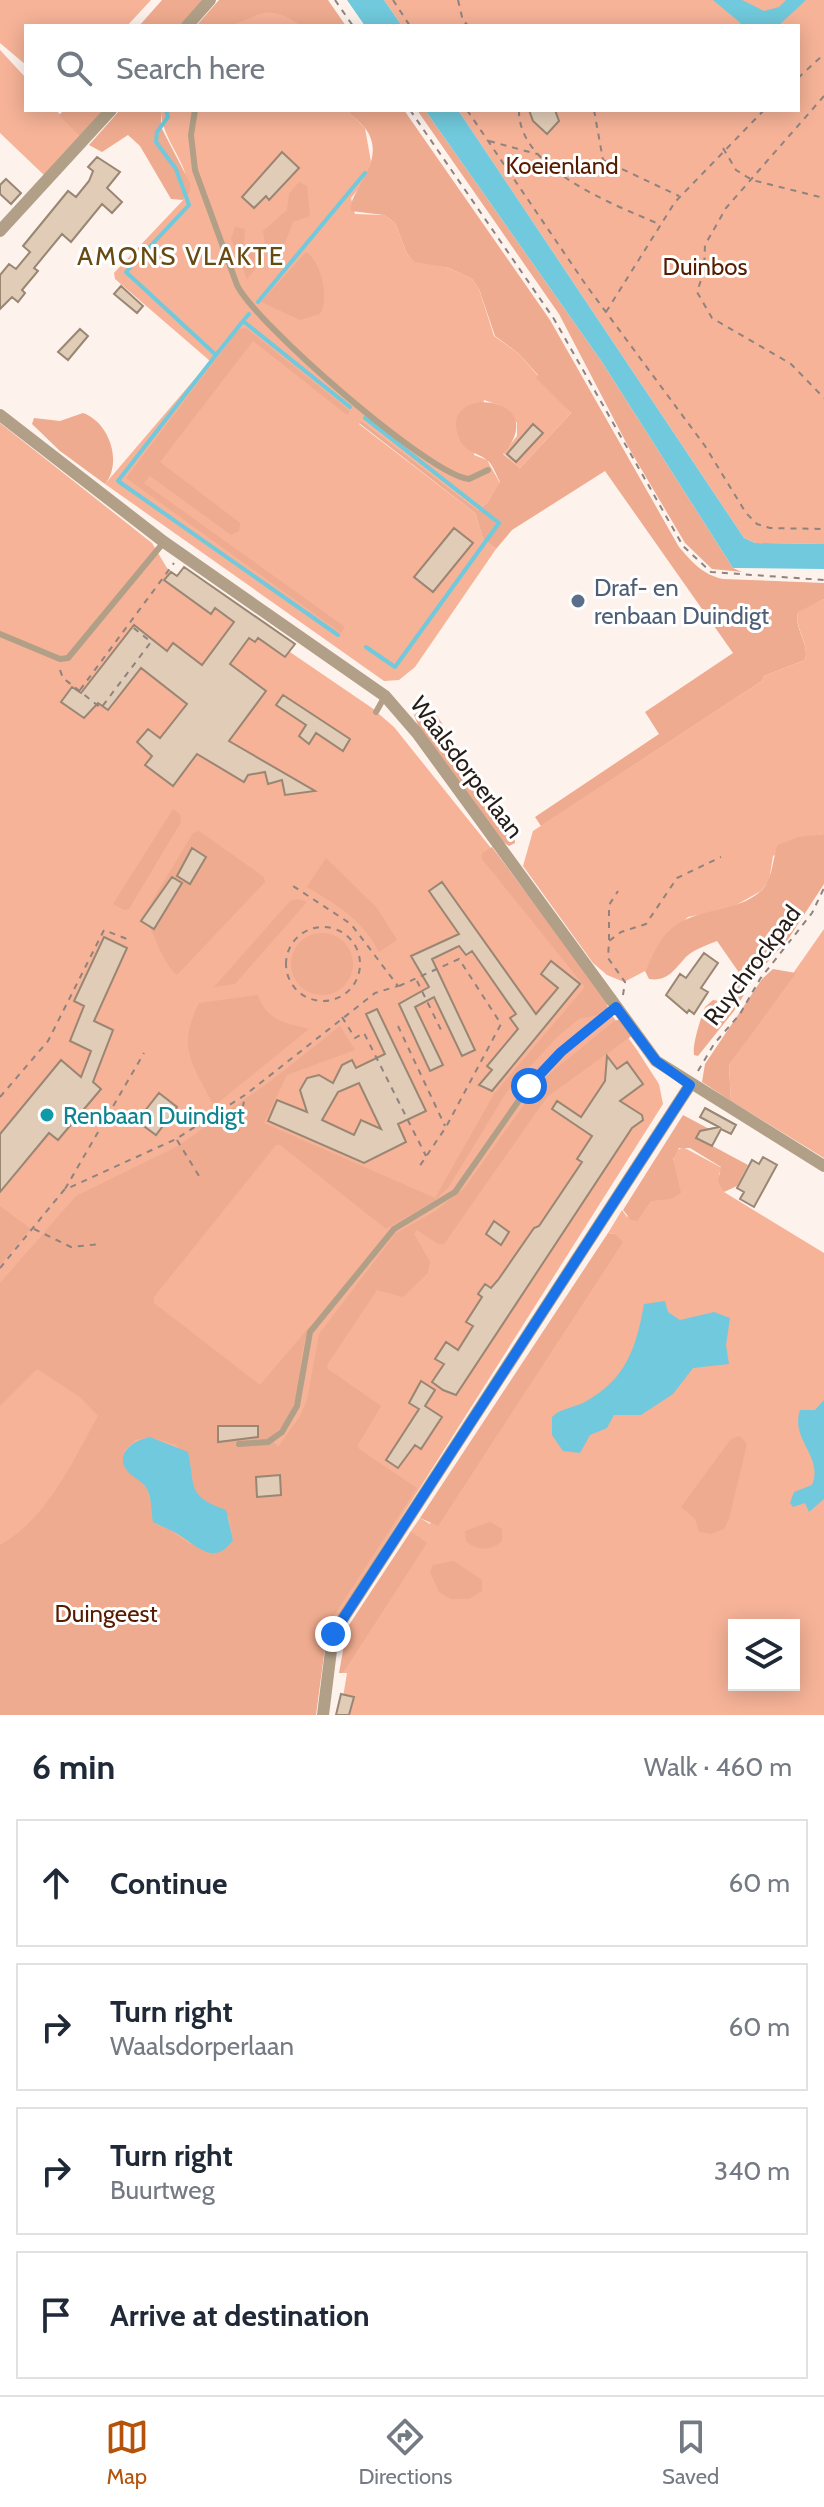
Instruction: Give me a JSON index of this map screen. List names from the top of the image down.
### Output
{
  "streets": {
    "street": ["Waalsdorperlaan"],
    "path": ["Ruychrockpad"]
  },
  "districts": ["AMONS VLAKTE"],
  "parks": ["Koeienland", "Duinbos", "Duingeest"],
  "places": ["Draf- en renbaan Duindigt", "Renbaan Duindigt"],
  "page": {
    "search": "Search here",
    "heading": ["6 min", "Walk · 460 m"],
    "list": [
      ["Continue", "60 m"],
      ["Turn right", "Waalsdorperlaan", "60 m"],
      ["Turn right", "Buurtweg", "340 m"],
      "Arrive at destination"
    ],
    "nav": ["Map", "Directions", "Saved"]
  }
}
